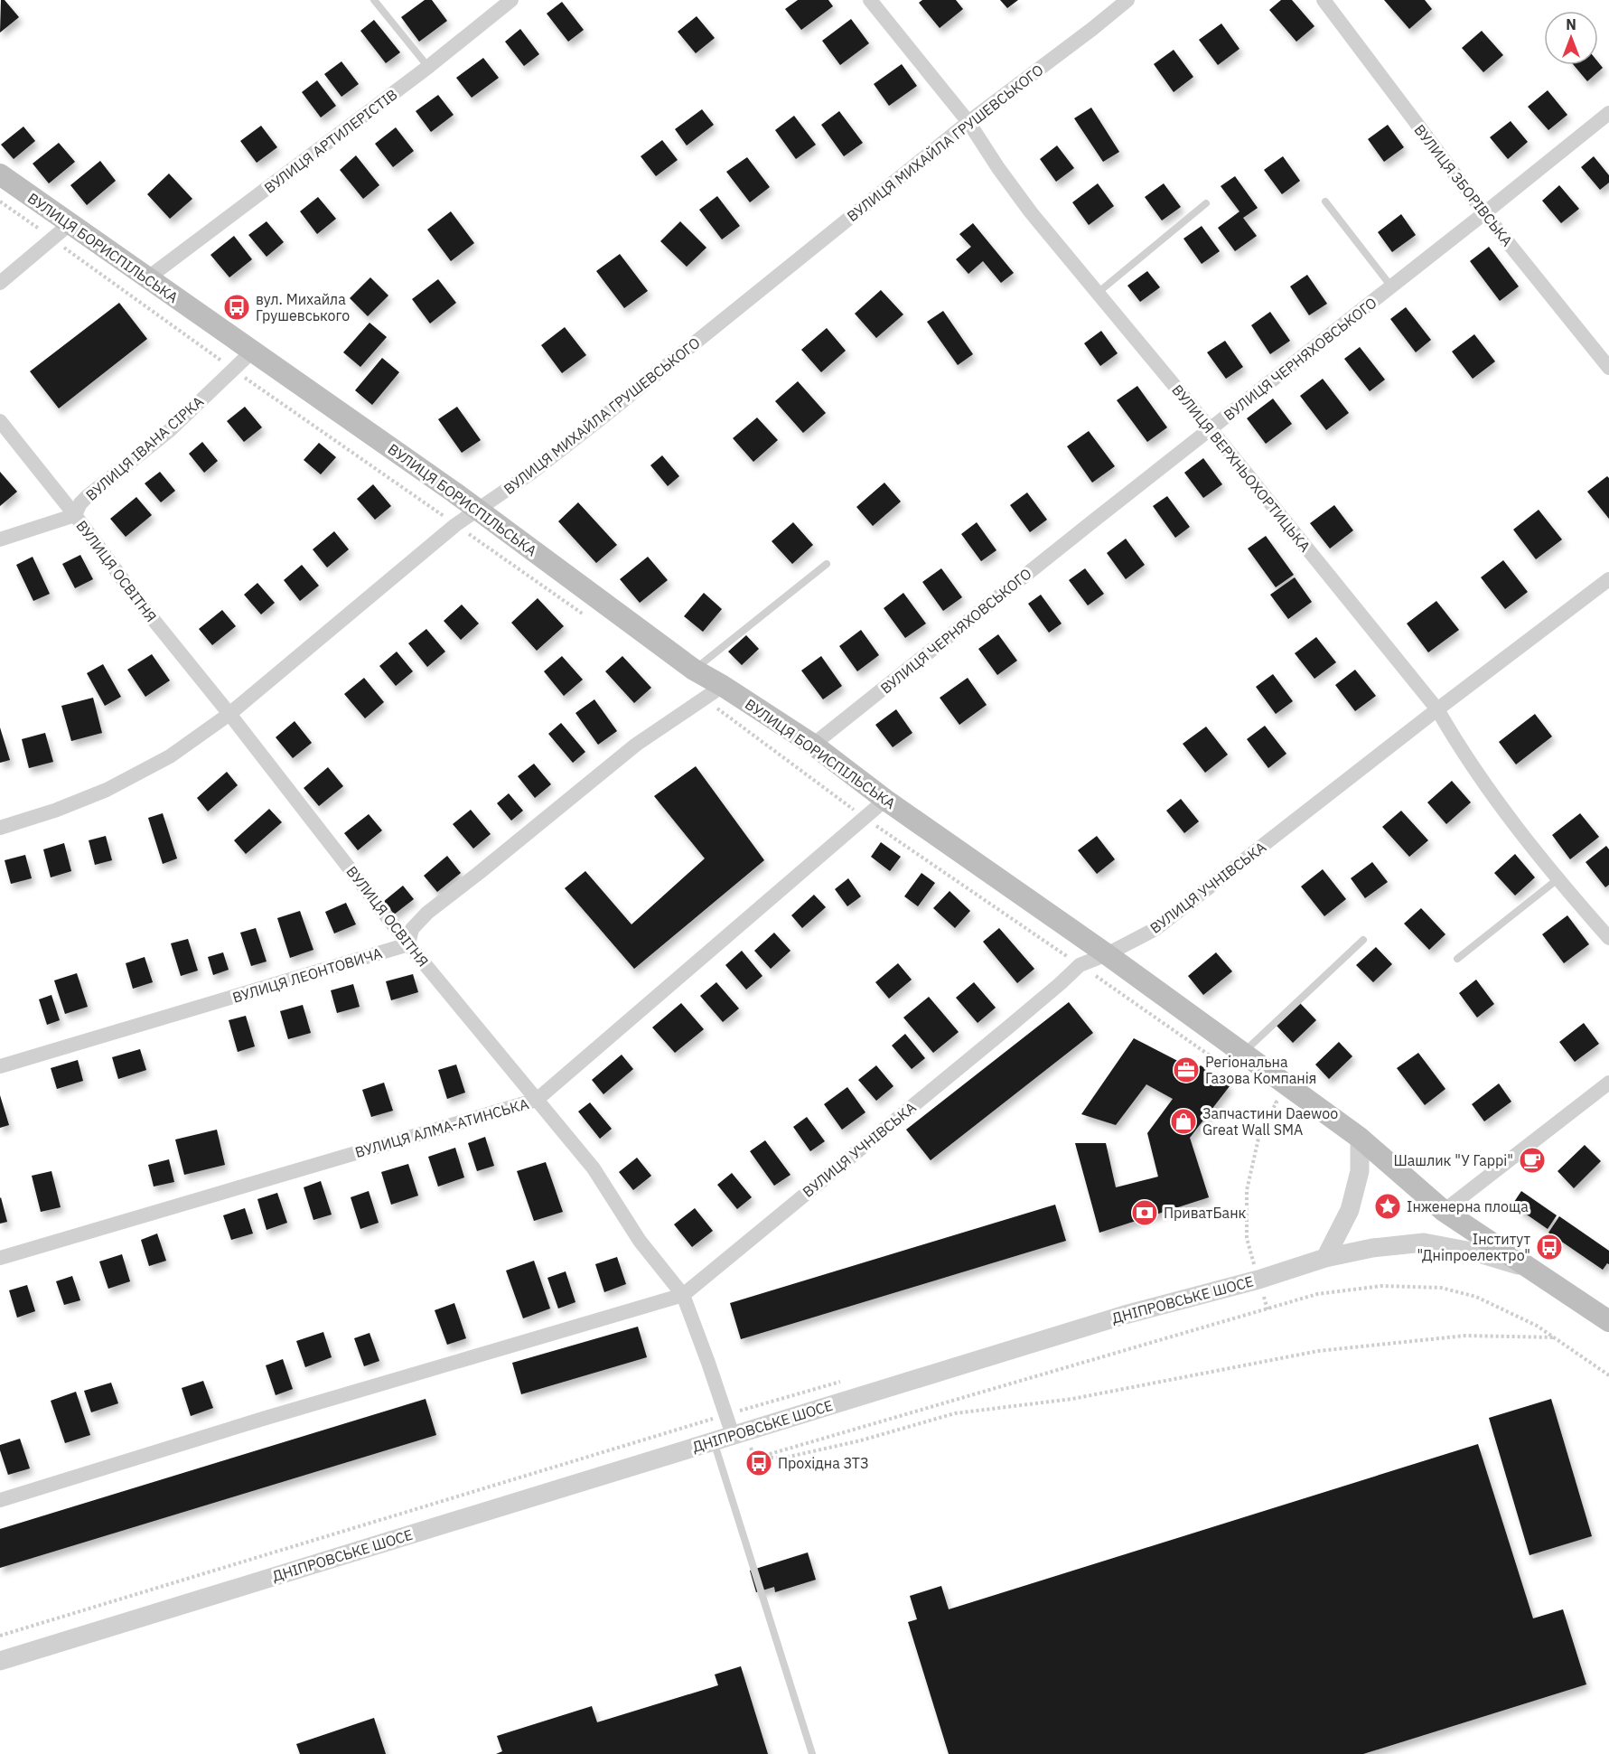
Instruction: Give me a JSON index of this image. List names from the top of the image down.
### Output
{
  "streets": {
    "main road": ["ВУЛИЦЯ БОРИСПІЛЬСЬКА"],
    "street": [
      "ВУЛИЦЯ АРТИЛЕРІСТІВ",
      "ВУЛИЦЯ МИХАЙЛА ГРУШЕВСЬКОГО",
      "ВУЛИЦЯ ЗБОРІВСЬКА",
      "ВУЛИЦЯ ЧЕРНЯХОВСЬКОГО",
      "ВУЛИЦЯ ІВАНА СІРКА",
      "ВУЛИЦЯ ВЕРХНЬОХОРТИЦЬКА",
      "ВУЛИЦЯ ОСВІТНЯ",
      "ВУЛИЦЯ УЧНІВСЬКА",
      "ВУЛИЦЯ ЛЕОНТОВИЧА",
      "ВУЛИЦЯ АЛМА-АТИНСЬКА",
      "ДНІПРОВСЬКЕ ШОСЕ"
    ]
  },
  "crossings": [
    ["ВУЛИЦЯ АРТИЛЕРІСТІВ", "ВУЛИЦЯ БОРИСПІЛЬСЬКА"],
    ["ВУЛИЦЯ МИХАЙЛА ГРУШЕВСЬКОГО", "ВУЛИЦЯ БОРИСПІЛЬСЬКА"],
    ["ВУЛИЦЯ МИХАЙЛА ГРУШЕВСЬКОГО", "ВУЛИЦЯ ВЕРХНЬОХОРТИЦЬКА"],
    ["ВУЛИЦЯ МИХАЙЛА ГРУШЕВСЬКОГО", "ВУЛИЦЯ ОСВІТНЯ"],
    ["ВУЛИЦЯ ЗБОРІВСЬКА", "ВУЛИЦЯ ЧЕРНЯХОВСЬКОГО"],
    ["ВУЛИЦЯ БОРИСПІЛЬСЬКА", "ВУЛИЦЯ ЧЕРНЯХОВСЬКОГО"],
    ["ВУЛИЦЯ БОРИСПІЛЬСЬКА", "ВУЛИЦЯ ІВАНА СІРКА"],
    ["ВУЛИЦЯ БОРИСПІЛЬСЬКА", "ВУЛИЦЯ УЧНІВСЬКА"],
    ["ВУЛИЦЯ БОРИСПІЛЬСЬКА", "ВУЛИЦЯ АЛМА-АТИНСЬКА"],
    ["ВУЛИЦЯ БОРИСПІЛЬСЬКА", "ДНІПРОВСЬКЕ ШОСЕ"],
    ["ВУЛИЦЯ ЧЕРНЯХОВСЬКОГО", "ВУЛИЦЯ ВЕРХНЬОХОРТИЦЬКА"],
    ["ВУЛИЦЯ ІВАНА СІРКА", "ВУЛИЦЯ ОСВІТНЯ"],
    ["ВУЛИЦЯ ВЕРХНЬОХОРТИЦЬКА", "ВУЛИЦЯ УЧНІВСЬКА"],
    ["ВУЛИЦЯ ОСВІТНЯ", "ВУЛИЦЯ УЧНІВСЬКА"],
    ["ВУЛИЦЯ ОСВІТНЯ", "ВУЛИЦЯ ЛЕОНТОВИЧА"],
    ["ВУЛИЦЯ ОСВІТНЯ", "ВУЛИЦЯ АЛМА-АТИНСЬКА"],
    ["ВУЛИЦЯ ОСВІТНЯ", "ДНІПРОВСЬКЕ ШОСЕ"]
  ],
  "places": {
    "bus stop": ["вул. Михайла Грушевського", "Інститут \"Дніпроелектро\"", "Прохідна ЗТЗ"],
    "office": ["Регіональна Газова Компанія"],
    "shop": ["Запчастини Daewoo Great Wall SMA"],
    "cafe": ["Шашлик \"У Гаррі\""],
    "place": ["Інженерна площа"],
    "bank": ["ПриватБанк"]
  },
  "north": "top"
}
